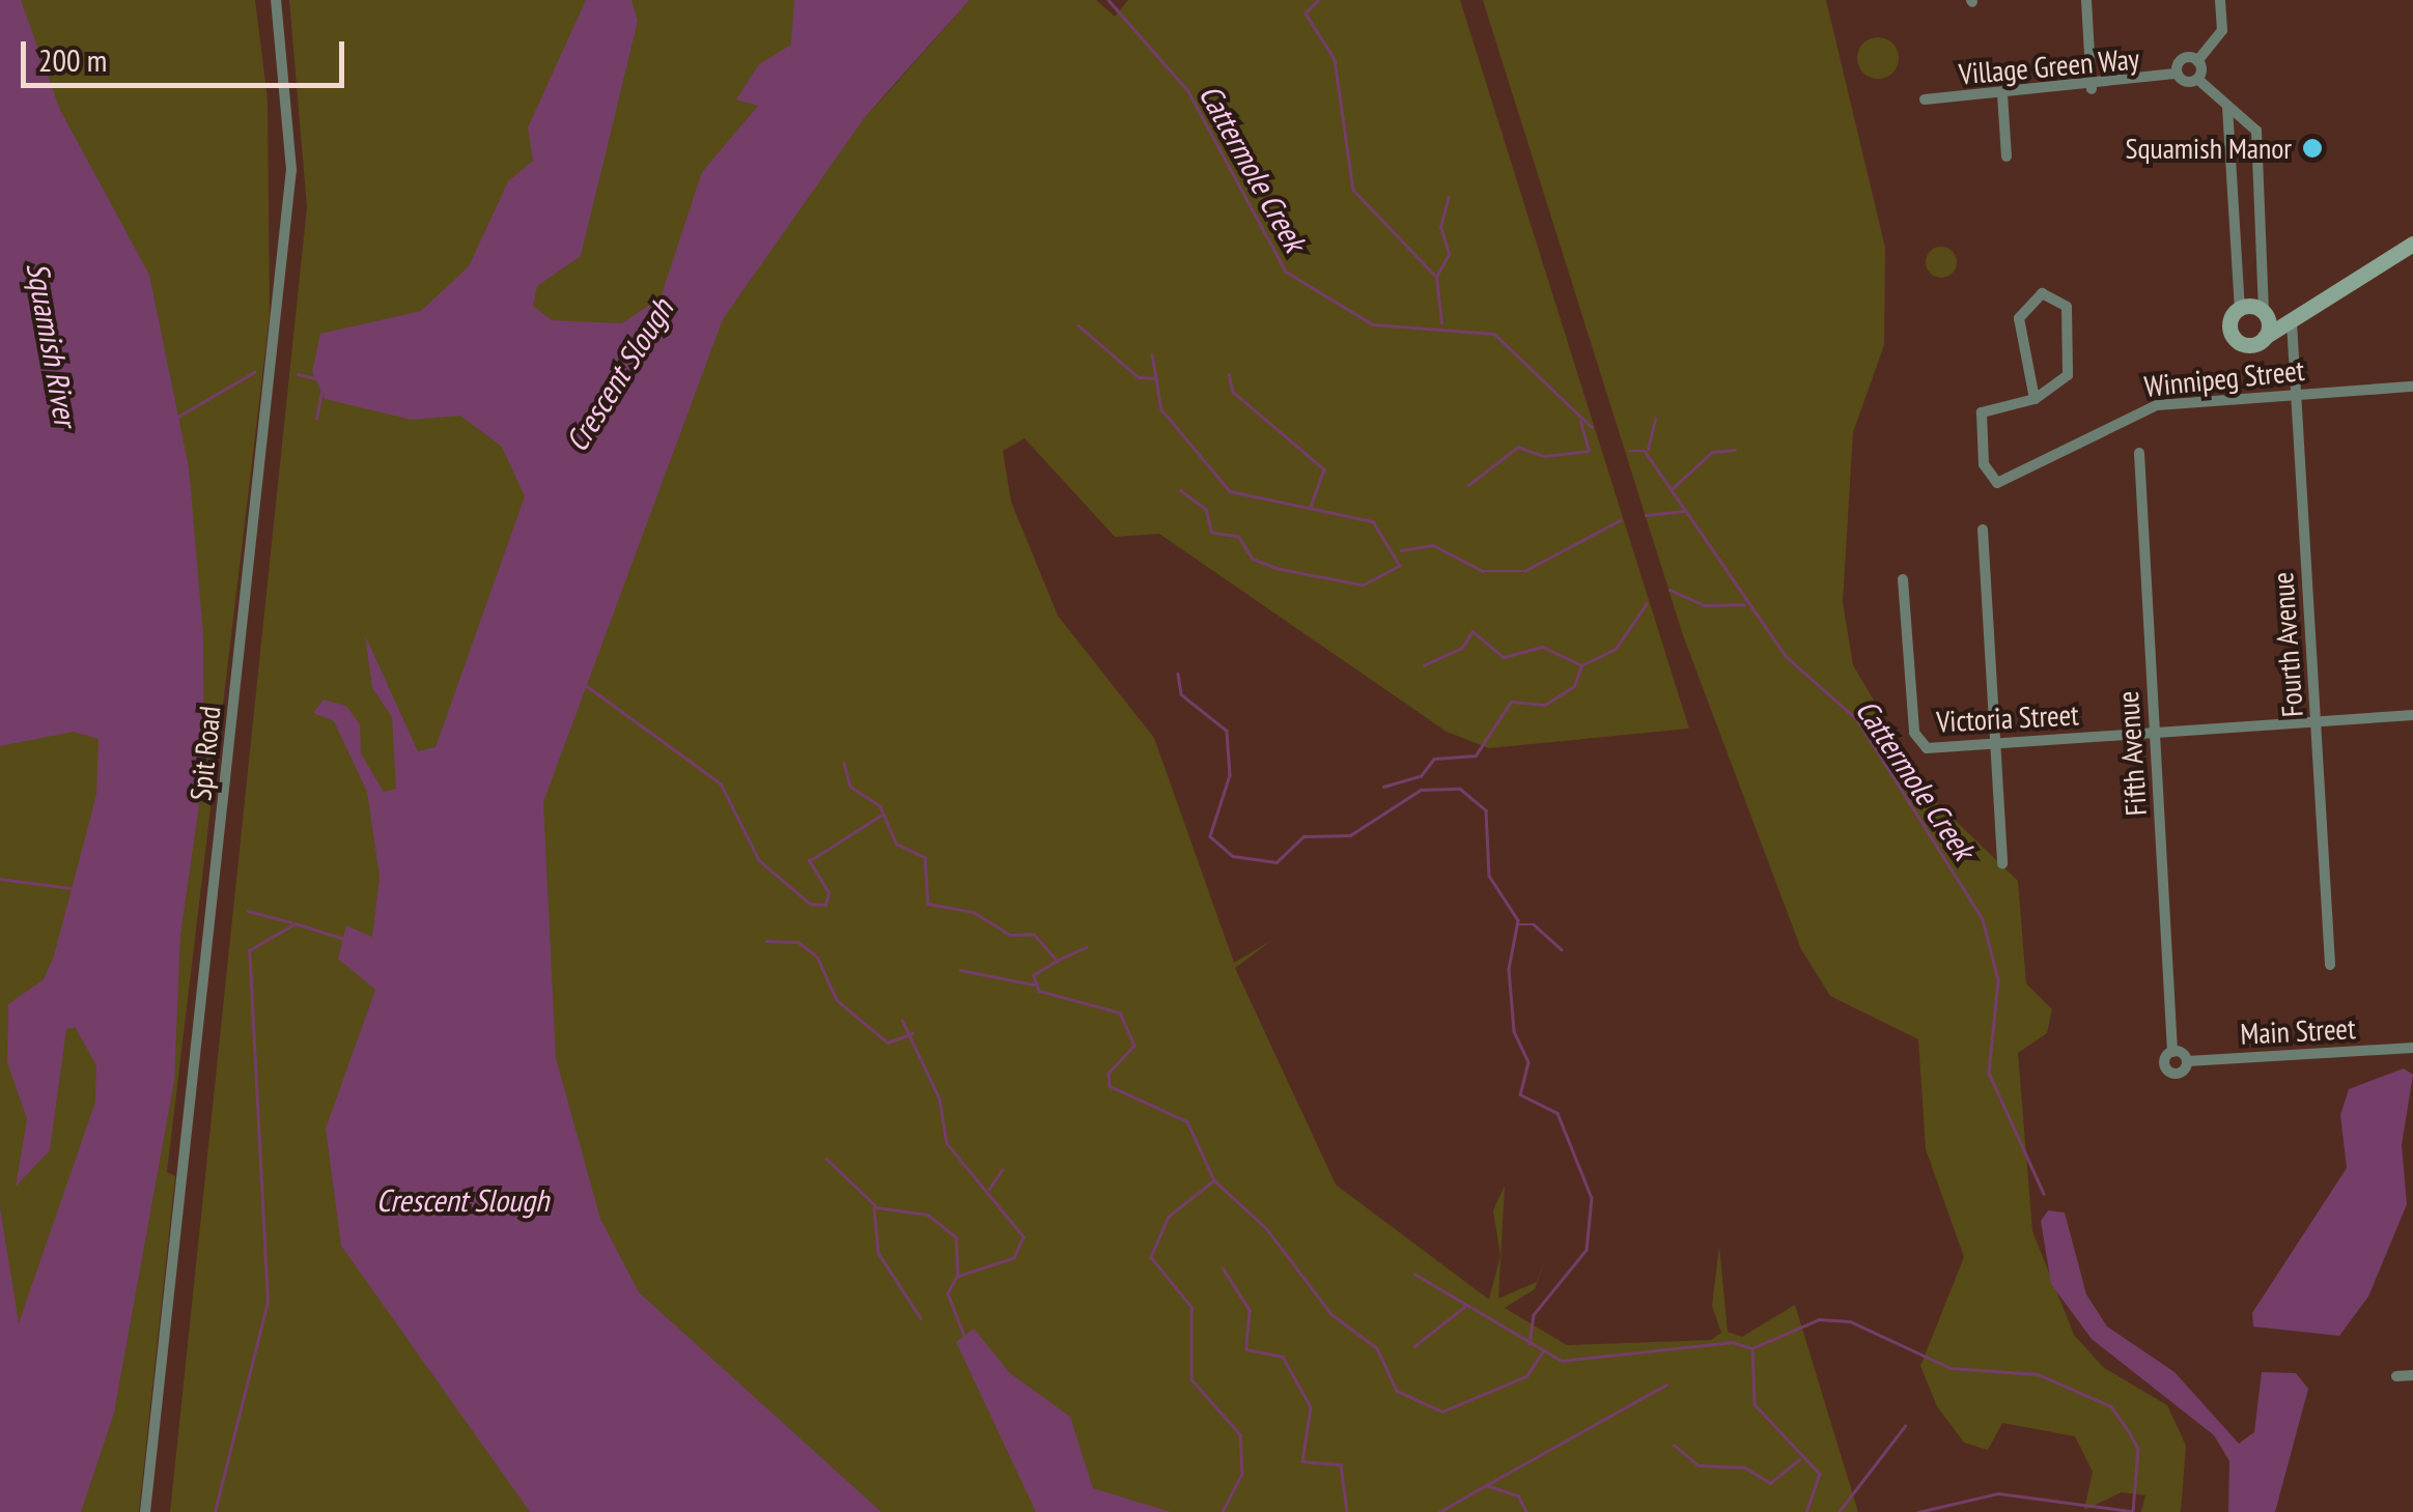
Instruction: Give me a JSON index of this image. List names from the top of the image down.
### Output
{
  "streets": {
    "street": [
      "Village Green Way",
      "Winnipeg Street",
      "Fourth Avenue",
      "Victoria Street",
      "Spit Road",
      "Fifth Avenue",
      "Main Street"
    ]
  },
  "crossings": [
    ["Winnipeg Street", "Fourth Avenue"],
    ["Fourth Avenue", "Victoria Street"],
    ["Victoria Street", "Fifth Avenue"]
  ],
  "water": ["Cattermole Creek", "Squamish River", "Crescent Slough"],
  "places": ["Squamish Manor"],
  "scale_bar": "200 m"
}
